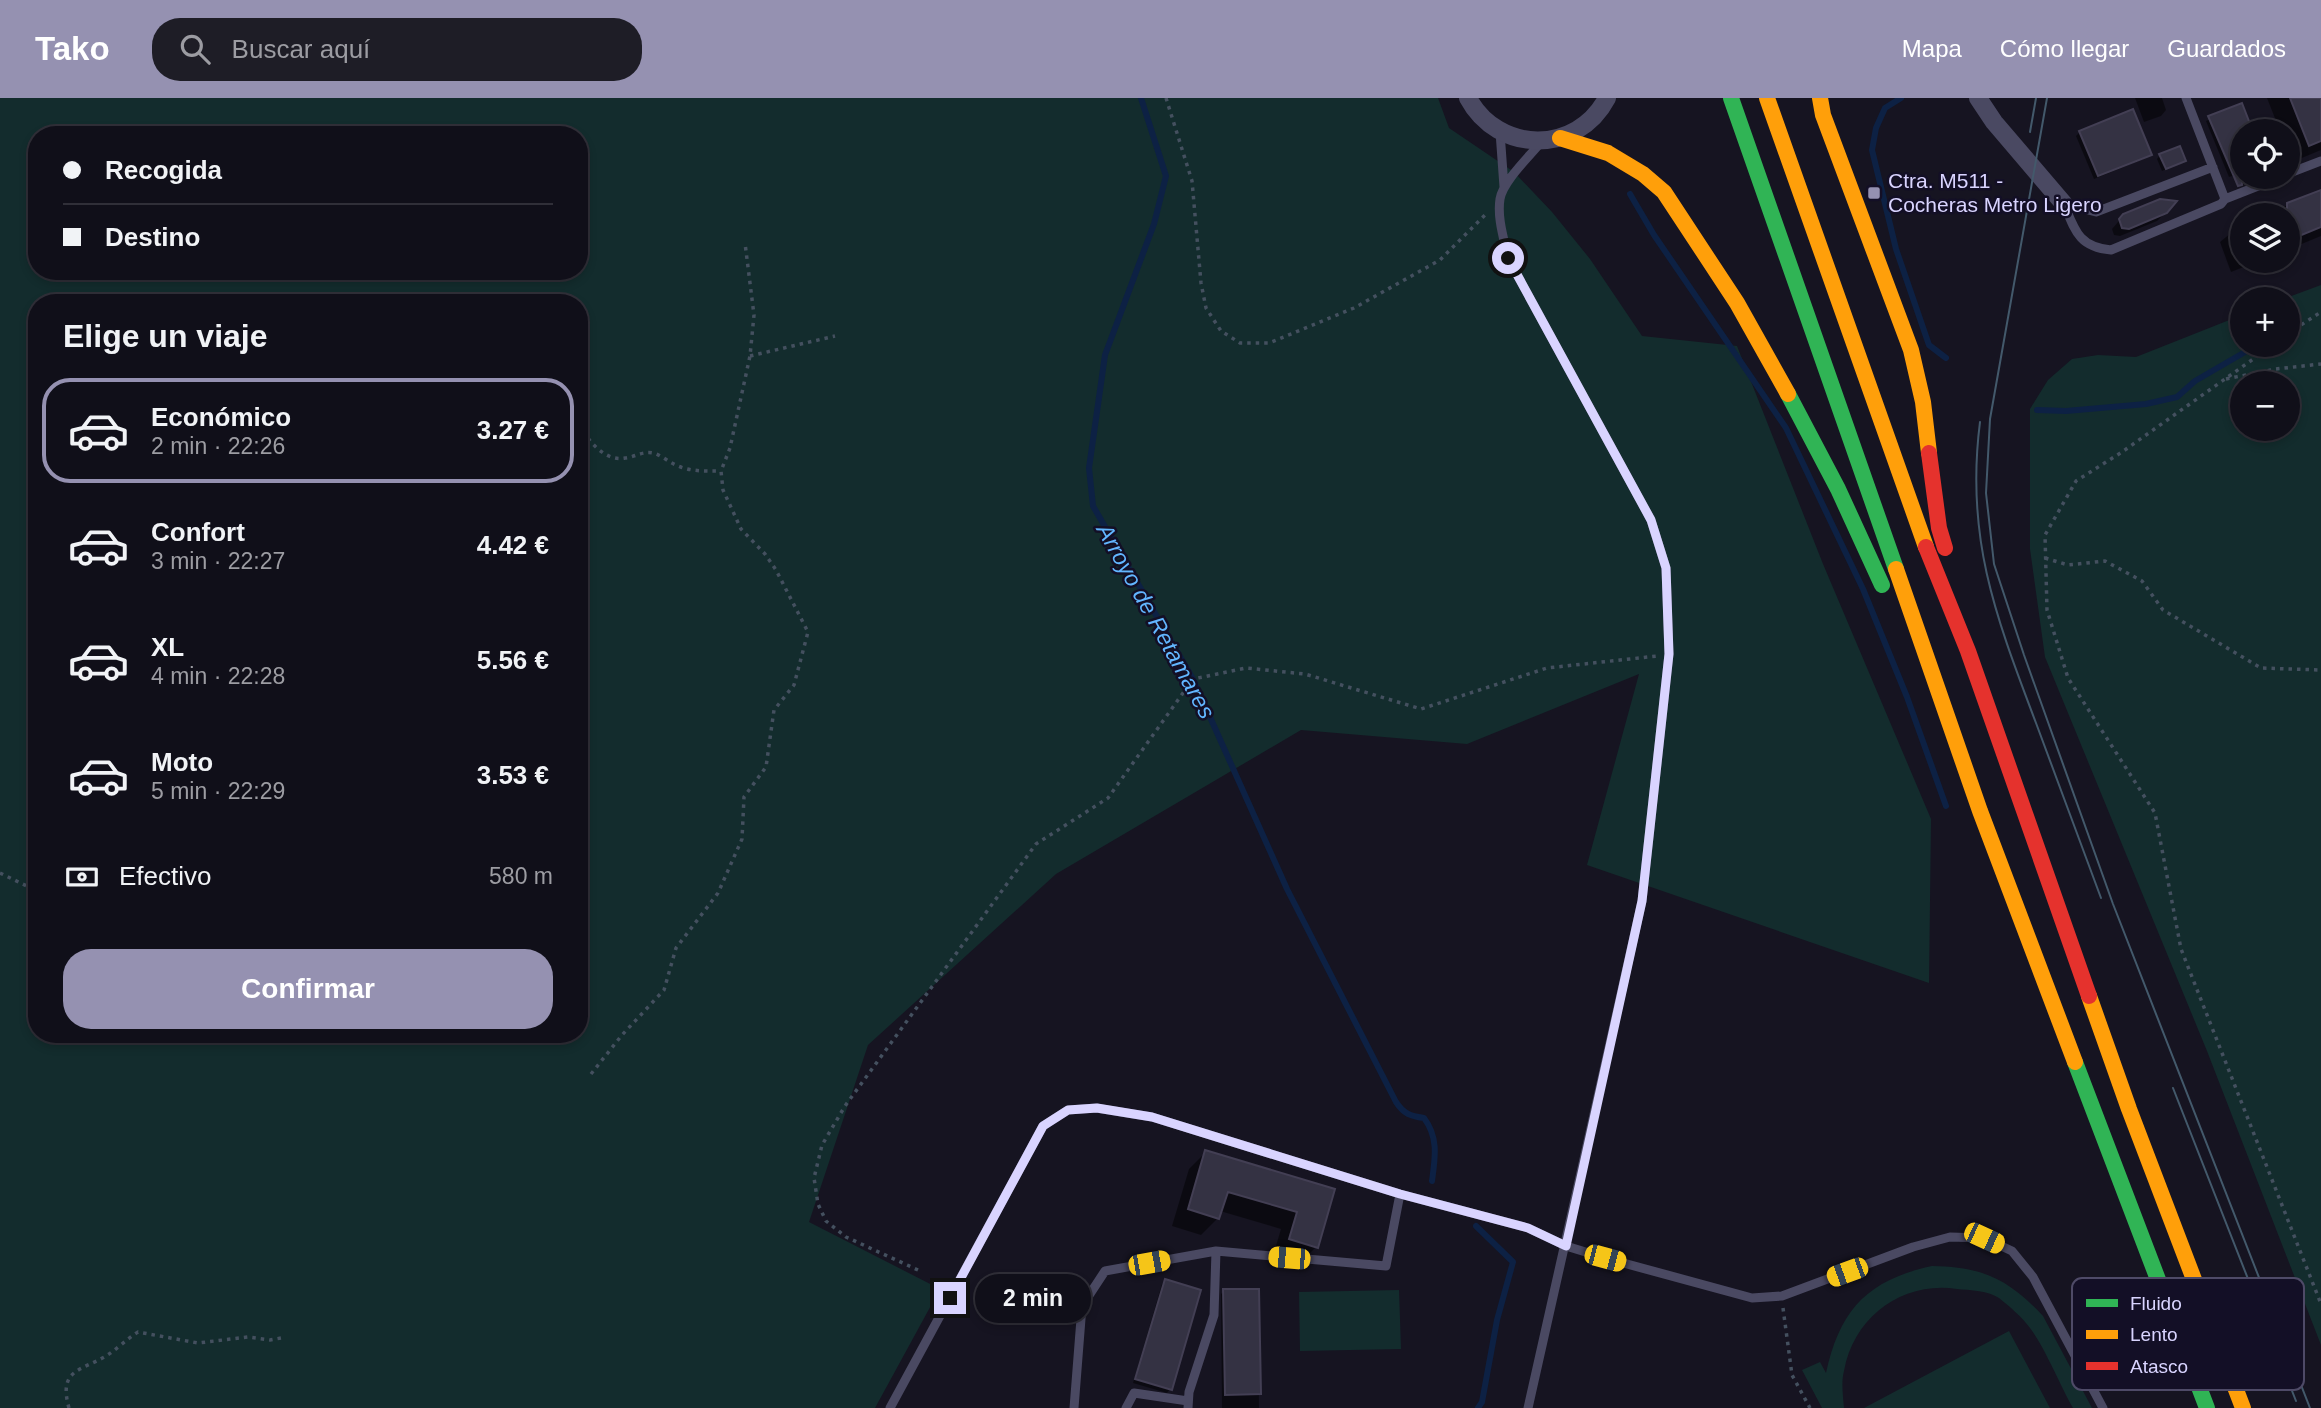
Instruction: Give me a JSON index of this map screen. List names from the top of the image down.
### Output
{
  "water": ["Arroyo de Retamares"],
  "places": {
    "transit": ["Ctra. M511 - Cocheras Metro Ligero"]
  },
  "legend": ["Fluido", "Lento", "Atasco"],
  "page": {
    "header": "Tako",
    "search": "Buscar aquí",
    "nav": ["Mapa", "Cómo llegar", "Guardados"],
    "map_buttons": ["+", "−"],
    "banner": ["Recogida", "Destino"],
    "heading": "Elige un viaje",
    "list": [
      {
        "name": "Económico",
        "note": "2 min · 22:26",
        "value": "3.27 €"
      },
      {
        "name": "Confort",
        "note": "3 min · 22:27",
        "value": "4.42 €"
      },
      {
        "name": "XL",
        "note": "4 min · 22:28",
        "value": "5.56 €"
      },
      {
        "name": "Moto",
        "note": "5 min · 22:29",
        "value": "3.53 €"
      }
    ],
    "pay": ["Efectivo", "580 m"],
    "buttons": "Confirmar",
    "bubble": "2 min"
  }
}
